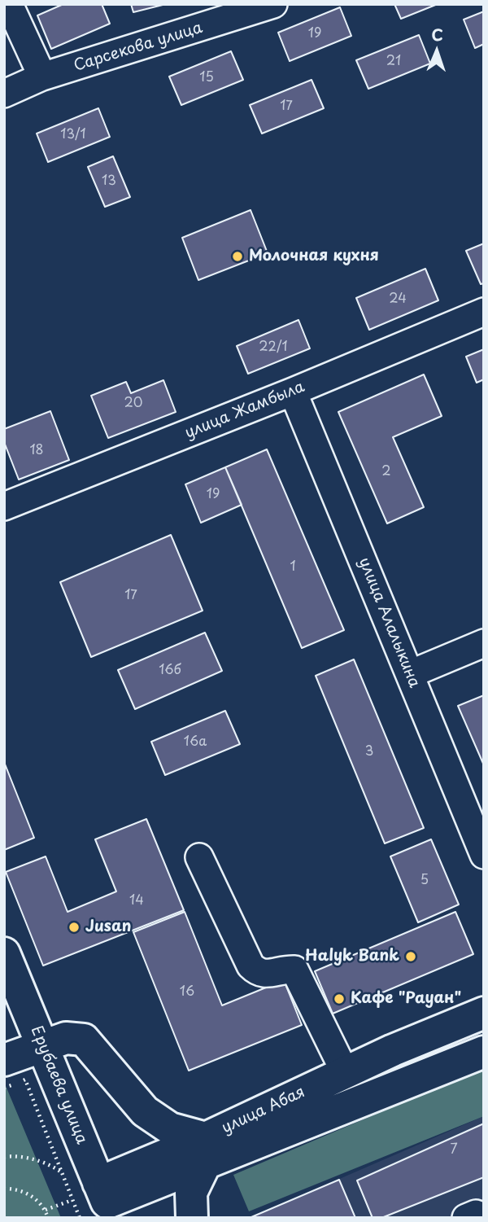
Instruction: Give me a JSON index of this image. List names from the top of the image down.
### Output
{
  "streets": {
    "main road": ["Ерубаева улица", "улица Абая"],
    "street": ["Сарсекова улица", "улица Жамбыла", "улица Алалыкина"]
  },
  "crossings": [
    ["улица Жамбыла", "улица Алалыкина"],
    ["Ерубаева улица", "улица Абая"]
  ],
  "places": [
    "Молочная кухня",
    "Jusan",
    "Halyk Bank",
    "Кафе \"Рауан\""
  ],
  "house_numbers": [
    "19",
    "21",
    "15",
    "17",
    "13/1",
    "13",
    "24",
    "22/1",
    "20",
    "18",
    "2",
    "19",
    "1",
    "17",
    "16б",
    "16а",
    "3",
    "5",
    "14",
    "16",
    "7"
  ],
  "north": "top"
}
